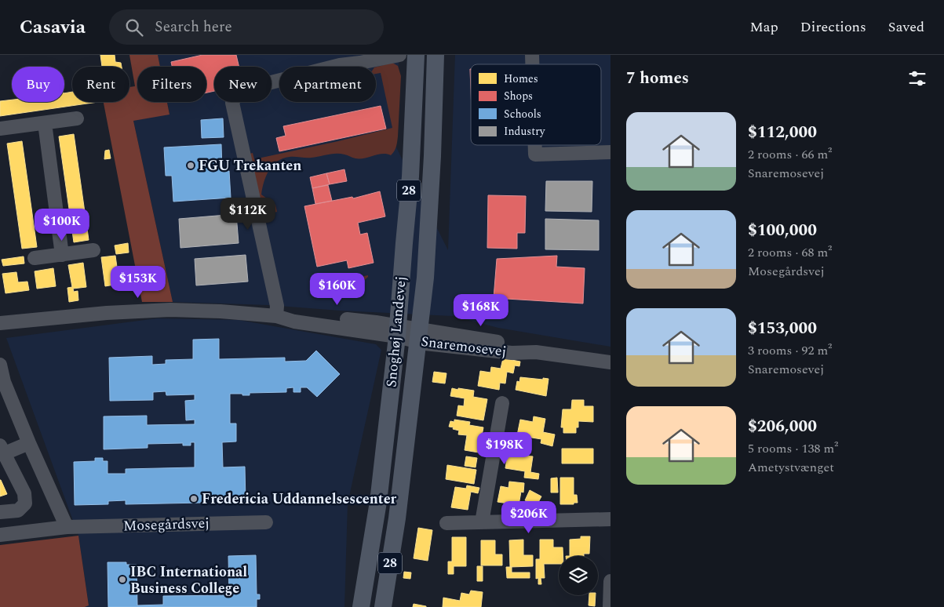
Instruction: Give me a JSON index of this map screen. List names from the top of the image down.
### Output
{
  "streets": {
    "main road": ["28", "Snoghøj Landevej"],
    "street": ["Snaremosevej", "Mosegårdsvej"]
  },
  "crossings": [
    ["Snoghøj Landevej", "Snaremosevej"]
  ],
  "places": ["FGU Trekanten", "Fredericia Uddannelsescenter", "IBC International Business College"],
  "legend": [
    "Homes",
    "Shops",
    "Schools",
    "Industry"
  ],
  "page": {
    "header": "Casavia",
    "search": "Search here",
    "nav": ["Map", "Directions", "Saved"],
    "heading": "7 homes",
    "chip": [
      "Buy",
      "Rent",
      "Filters",
      "New",
      "Apartment"
    ],
    "list": [
      {
        "name": "$112,000",
        "note": "2 rooms · 66 m² · Snaremosevej"
      },
      {
        "name": "$100,000",
        "note": "2 rooms · 68 m² · Mosegårdsvej"
      },
      {
        "name": "$153,000",
        "note": "3 rooms · 92 m² · Snaremosevej"
      },
      {
        "name": "$206,000",
        "note": "5 rooms · 138 m² · Ametystvænget"
      }
    ],
    "price": [
      "$112K",
      "$100K",
      "$153K",
      "$160K",
      "$168K",
      "$198K",
      "$206K"
    ]
  }
}
